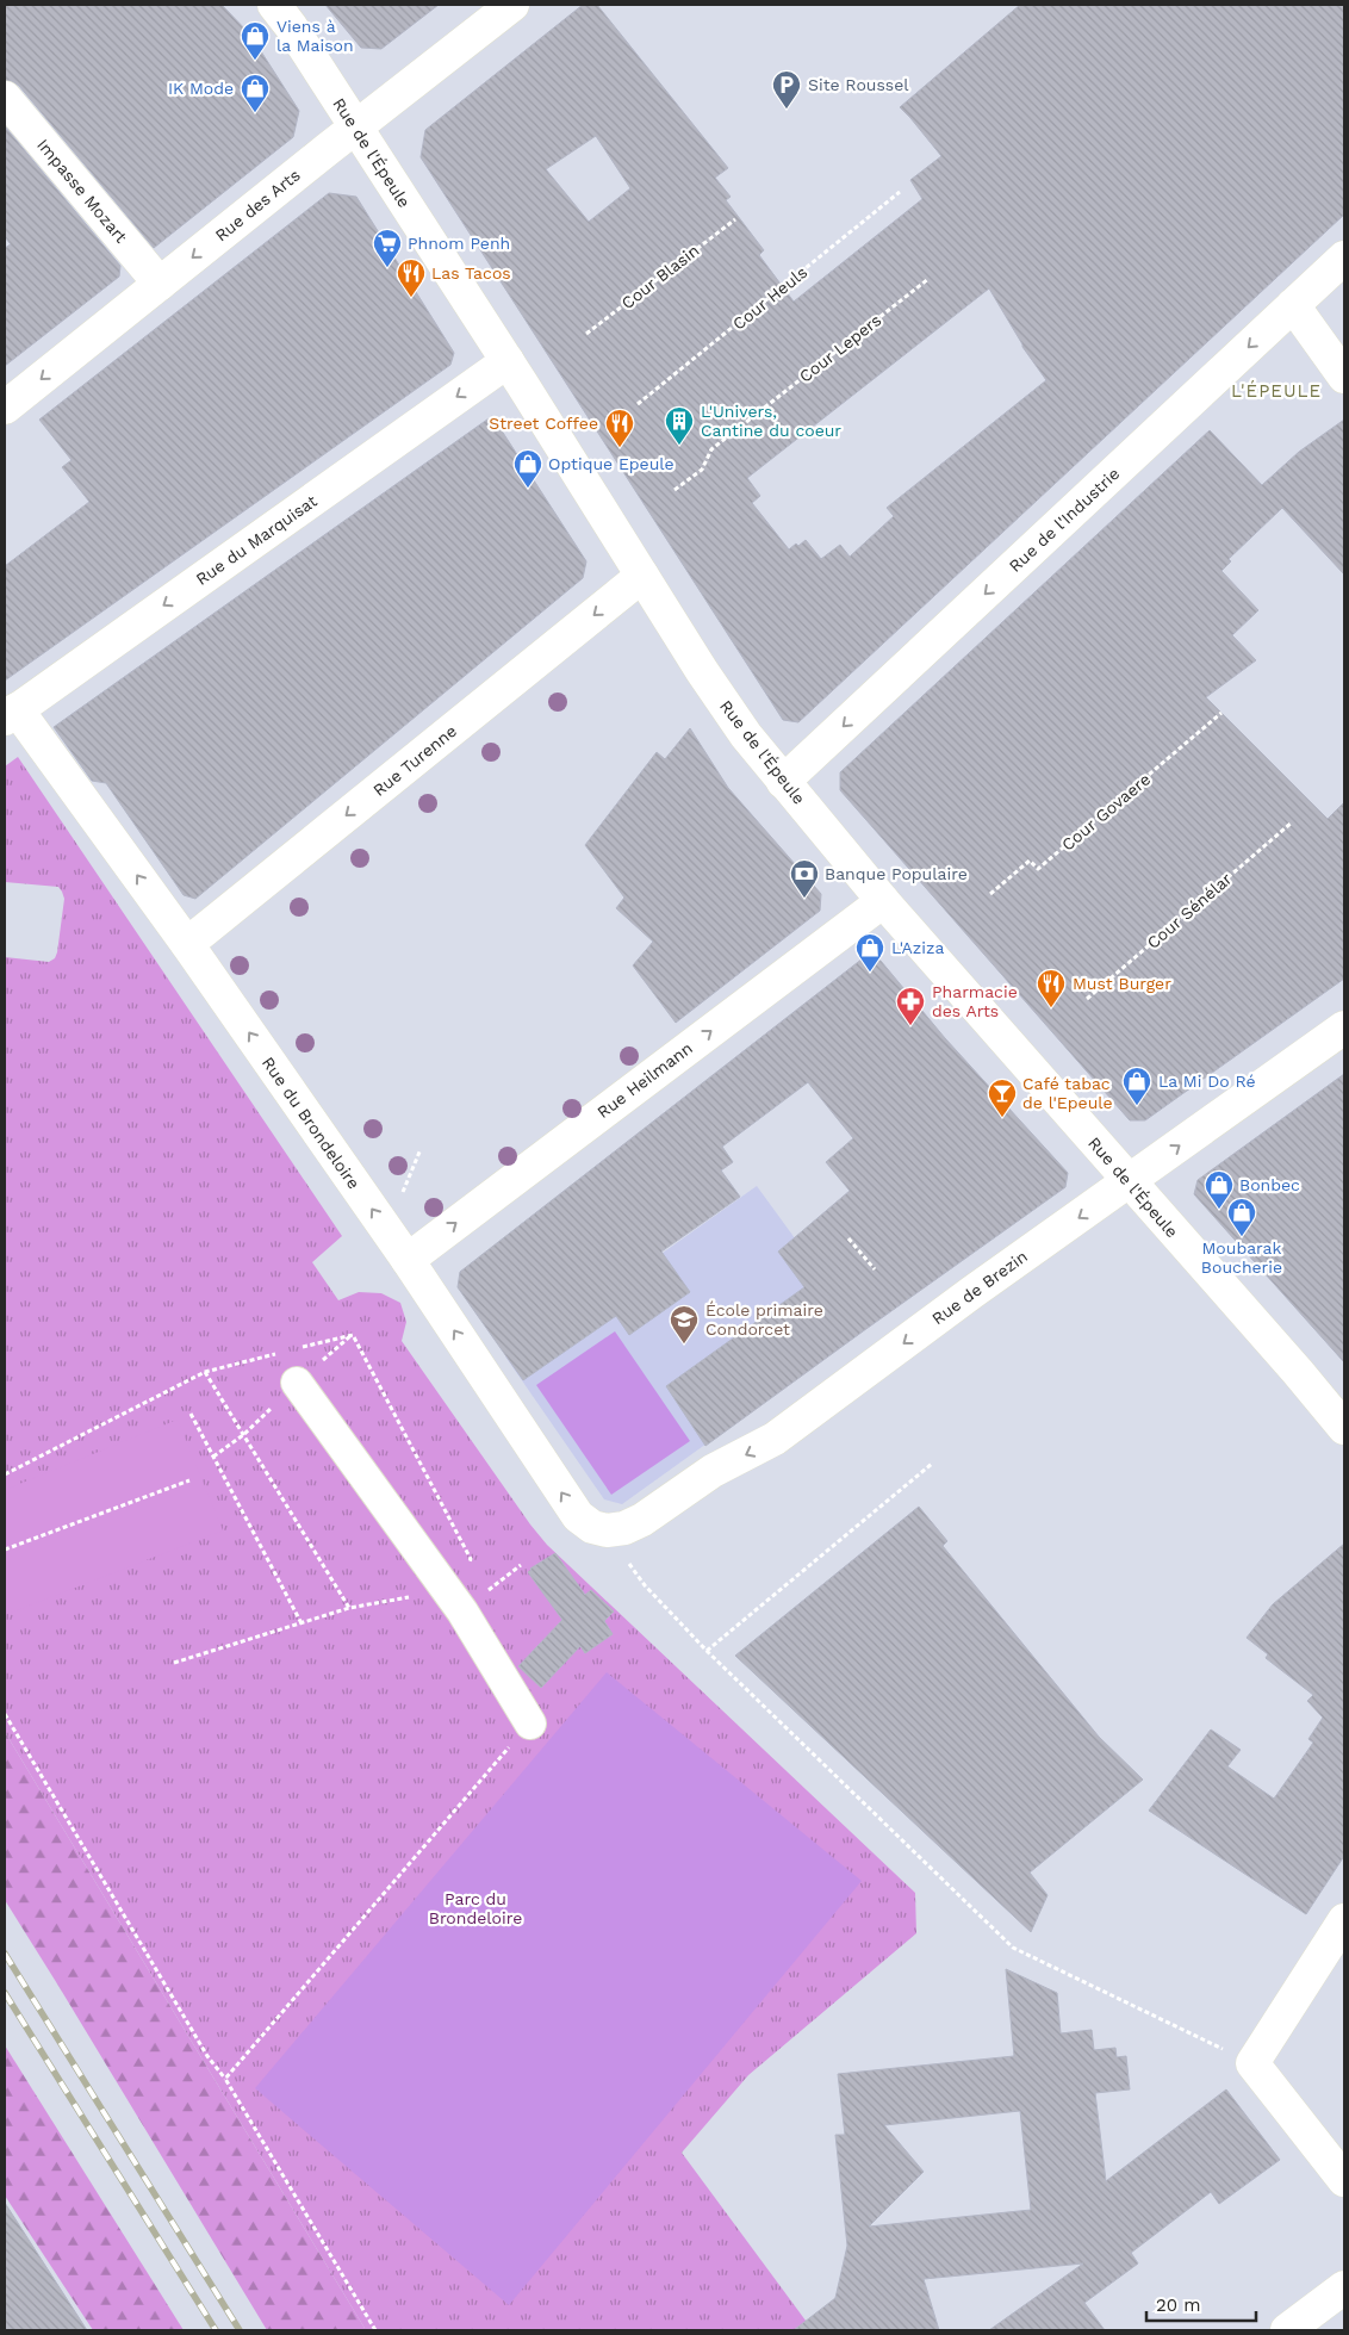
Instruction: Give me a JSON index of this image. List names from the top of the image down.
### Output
{
  "streets": {
    "street": [
      "Rue de l'Épeule",
      "Impasse Mozart",
      "Rue des Arts",
      "Rue de l'Industrie",
      "Rue du Marquisat",
      "Rue Turenne",
      "Rue Heilmann",
      "Rue du Brondeloire",
      "Rue de Brezin"
    ],
    "path": [
      "Cour Blasin",
      "Cour Heuls",
      "Cour Lepers",
      "Cour Govaere",
      "Cour Sénélar"
    ]
  },
  "crossings": [
    ["Rue de l'Épeule", "Rue des Arts"],
    ["Rue de l'Épeule", "Rue de l'Industrie"],
    ["Rue de l'Épeule", "Rue du Marquisat"],
    ["Rue de l'Épeule", "Rue Turenne"],
    ["Rue de l'Épeule", "Rue Heilmann"],
    ["Rue de l'Épeule", "Rue de Brezin"],
    ["Impasse Mozart", "Rue des Arts"],
    ["Rue du Marquisat", "Rue du Brondeloire"],
    ["Rue Turenne", "Rue du Brondeloire"],
    ["Rue Heilmann", "Rue du Brondeloire"],
    ["Rue du Brondeloire", "Rue de Brezin"]
  ],
  "one_way": [
    "Rue des Arts",
    "Rue de l'Industrie",
    "Rue du Marquisat",
    "Rue Turenne",
    "Rue Heilmann"
  ],
  "districts": ["L'ÉPEULE"],
  "parks": ["Parc du Brondeloire"],
  "places": {
    "shop": [
      "Viens à la Maison",
      "IK Mode",
      "Optique Epeule",
      "L'Aziza",
      "La Mi Do Ré",
      "Bonbec",
      "Moubarak Boucherie"
    ],
    "parking": ["Site Roussel"],
    "supermarket": ["Phnom Penh"],
    "restaurant": ["Las Tacos", "Street Coffee", "Must Burger"],
    "building": ["L'Univers, Cantine du coeur"],
    "bank": ["Banque Populaire"],
    "pharmacy": ["Pharmacie des Arts"],
    "bar": ["Café tabac de l'Epeule"],
    "school or university": ["École primaire Condorcet"]
  },
  "scale_bar": "20 m"
}
